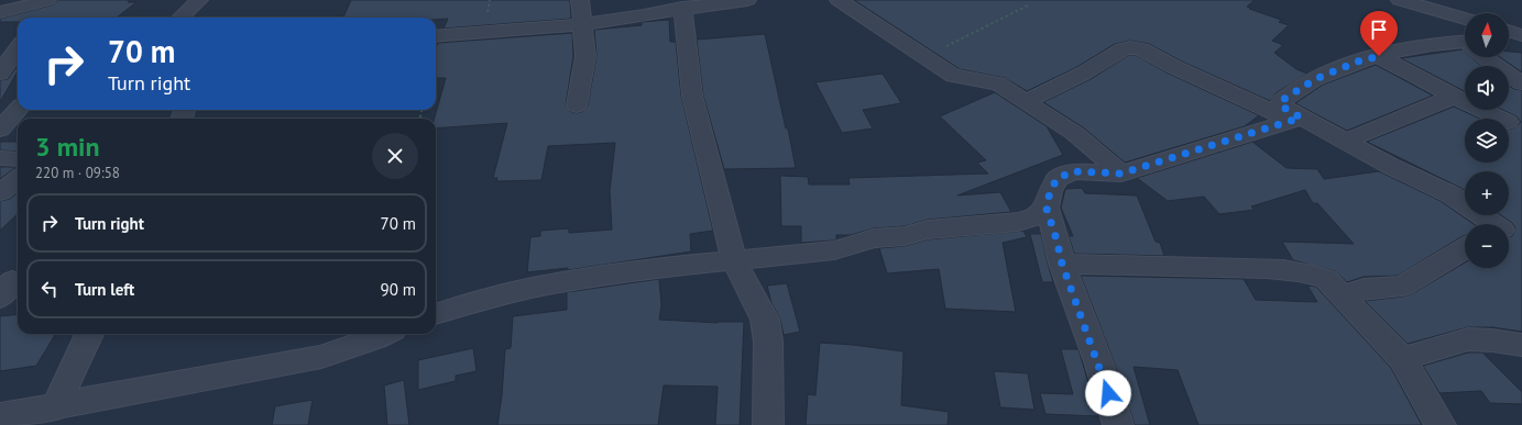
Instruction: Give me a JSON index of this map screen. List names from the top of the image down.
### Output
{
  "north": "top",
  "page": {
    "map_buttons": ["+", "−"],
    "turn": ["70 m", "Turn right"],
    "heading": ["3 min", "220 m · 09:58"],
    "list": [
      {
        "name": "Turn right",
        "value": "70 m"
      },
      {
        "name": "Turn left",
        "value": "90 m"
      }
    ]
  }
}
